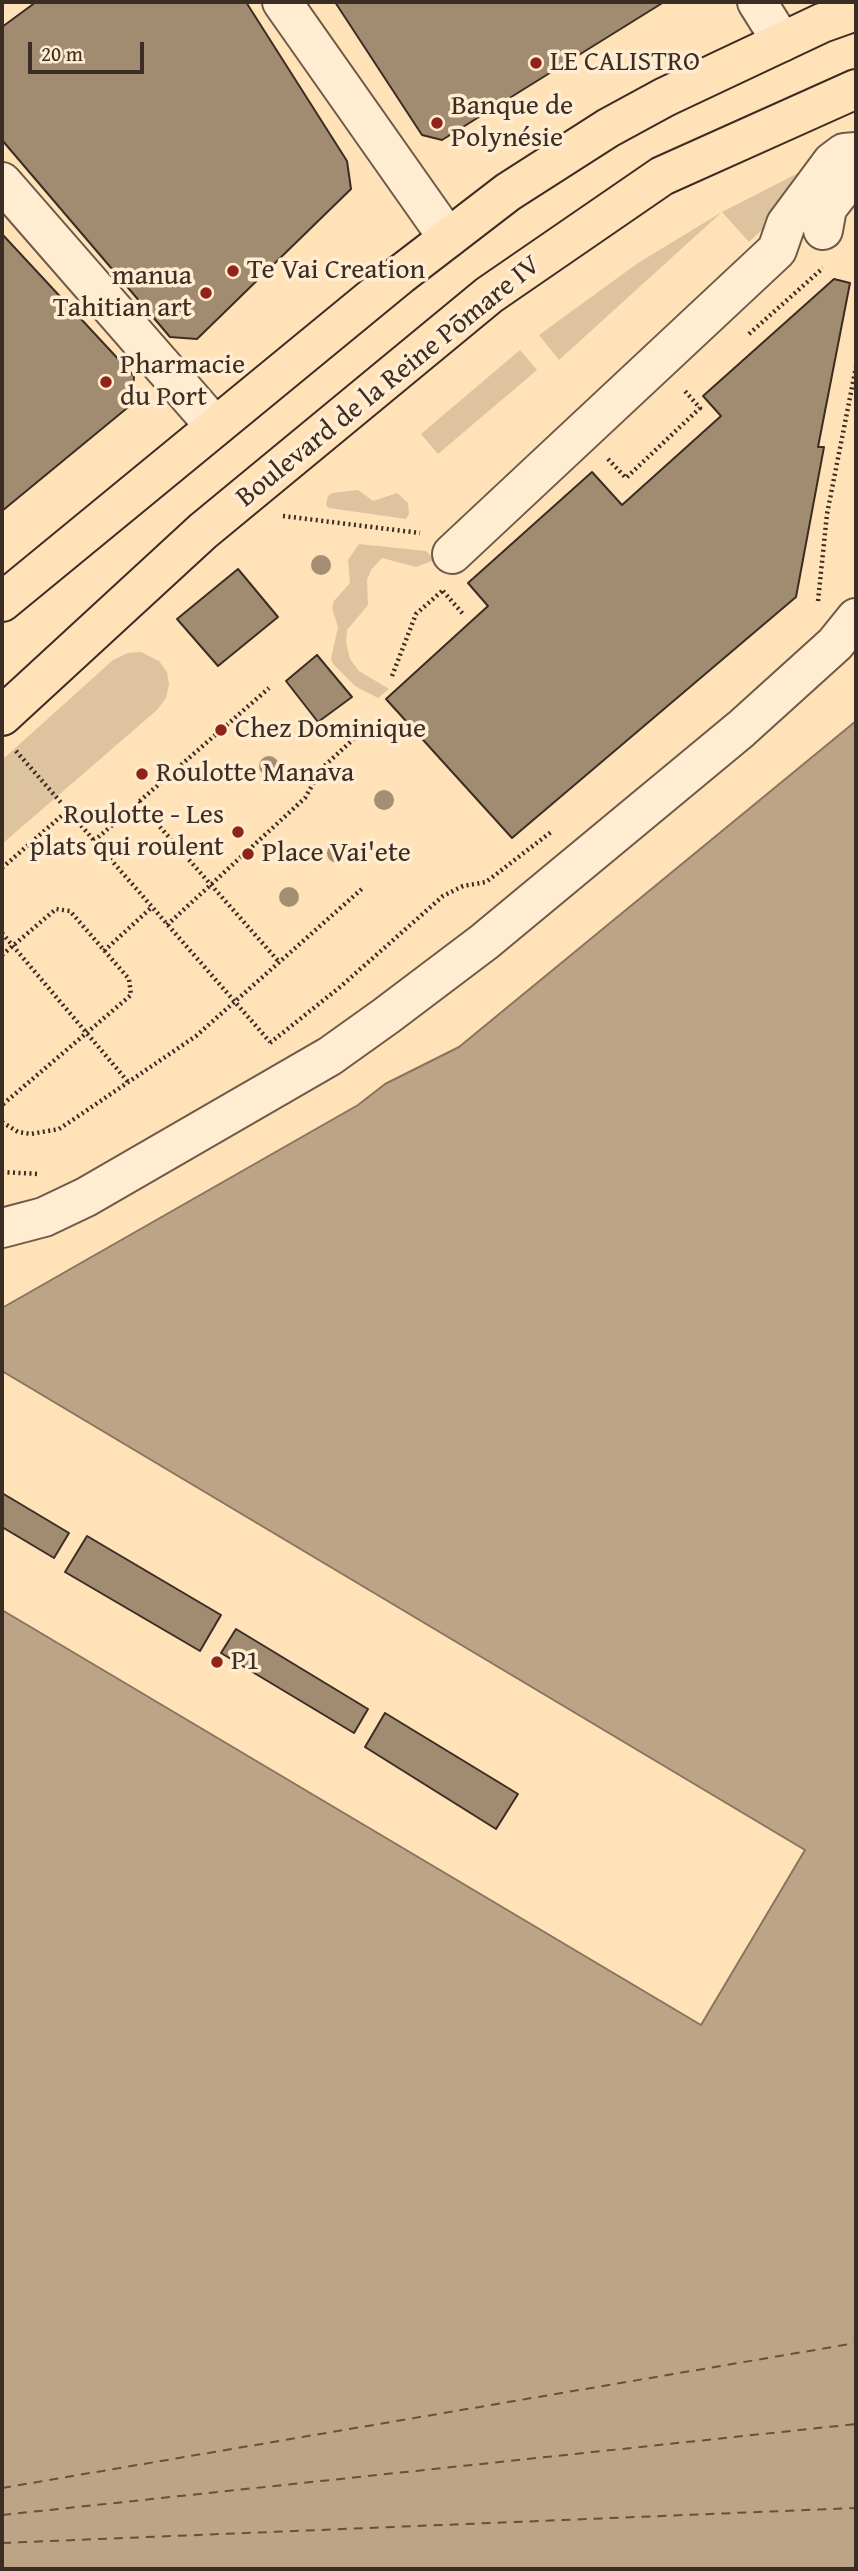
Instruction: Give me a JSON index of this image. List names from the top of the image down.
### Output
{
  "streets": {
    "main road": ["Boulevard de la Reine Pōmare IV"]
  },
  "places": [
    "LE CALISTRO",
    "Banque de Polynésie",
    "Te Vai Creation",
    "manua Tahitian art",
    "Pharmacie du Port",
    "Chez Dominique",
    "Roulotte Manava",
    "Roulotte - Les plats qui roulent",
    "Place Vai'ete",
    "P1"
  ],
  "scale_bar": "20 m"
}
